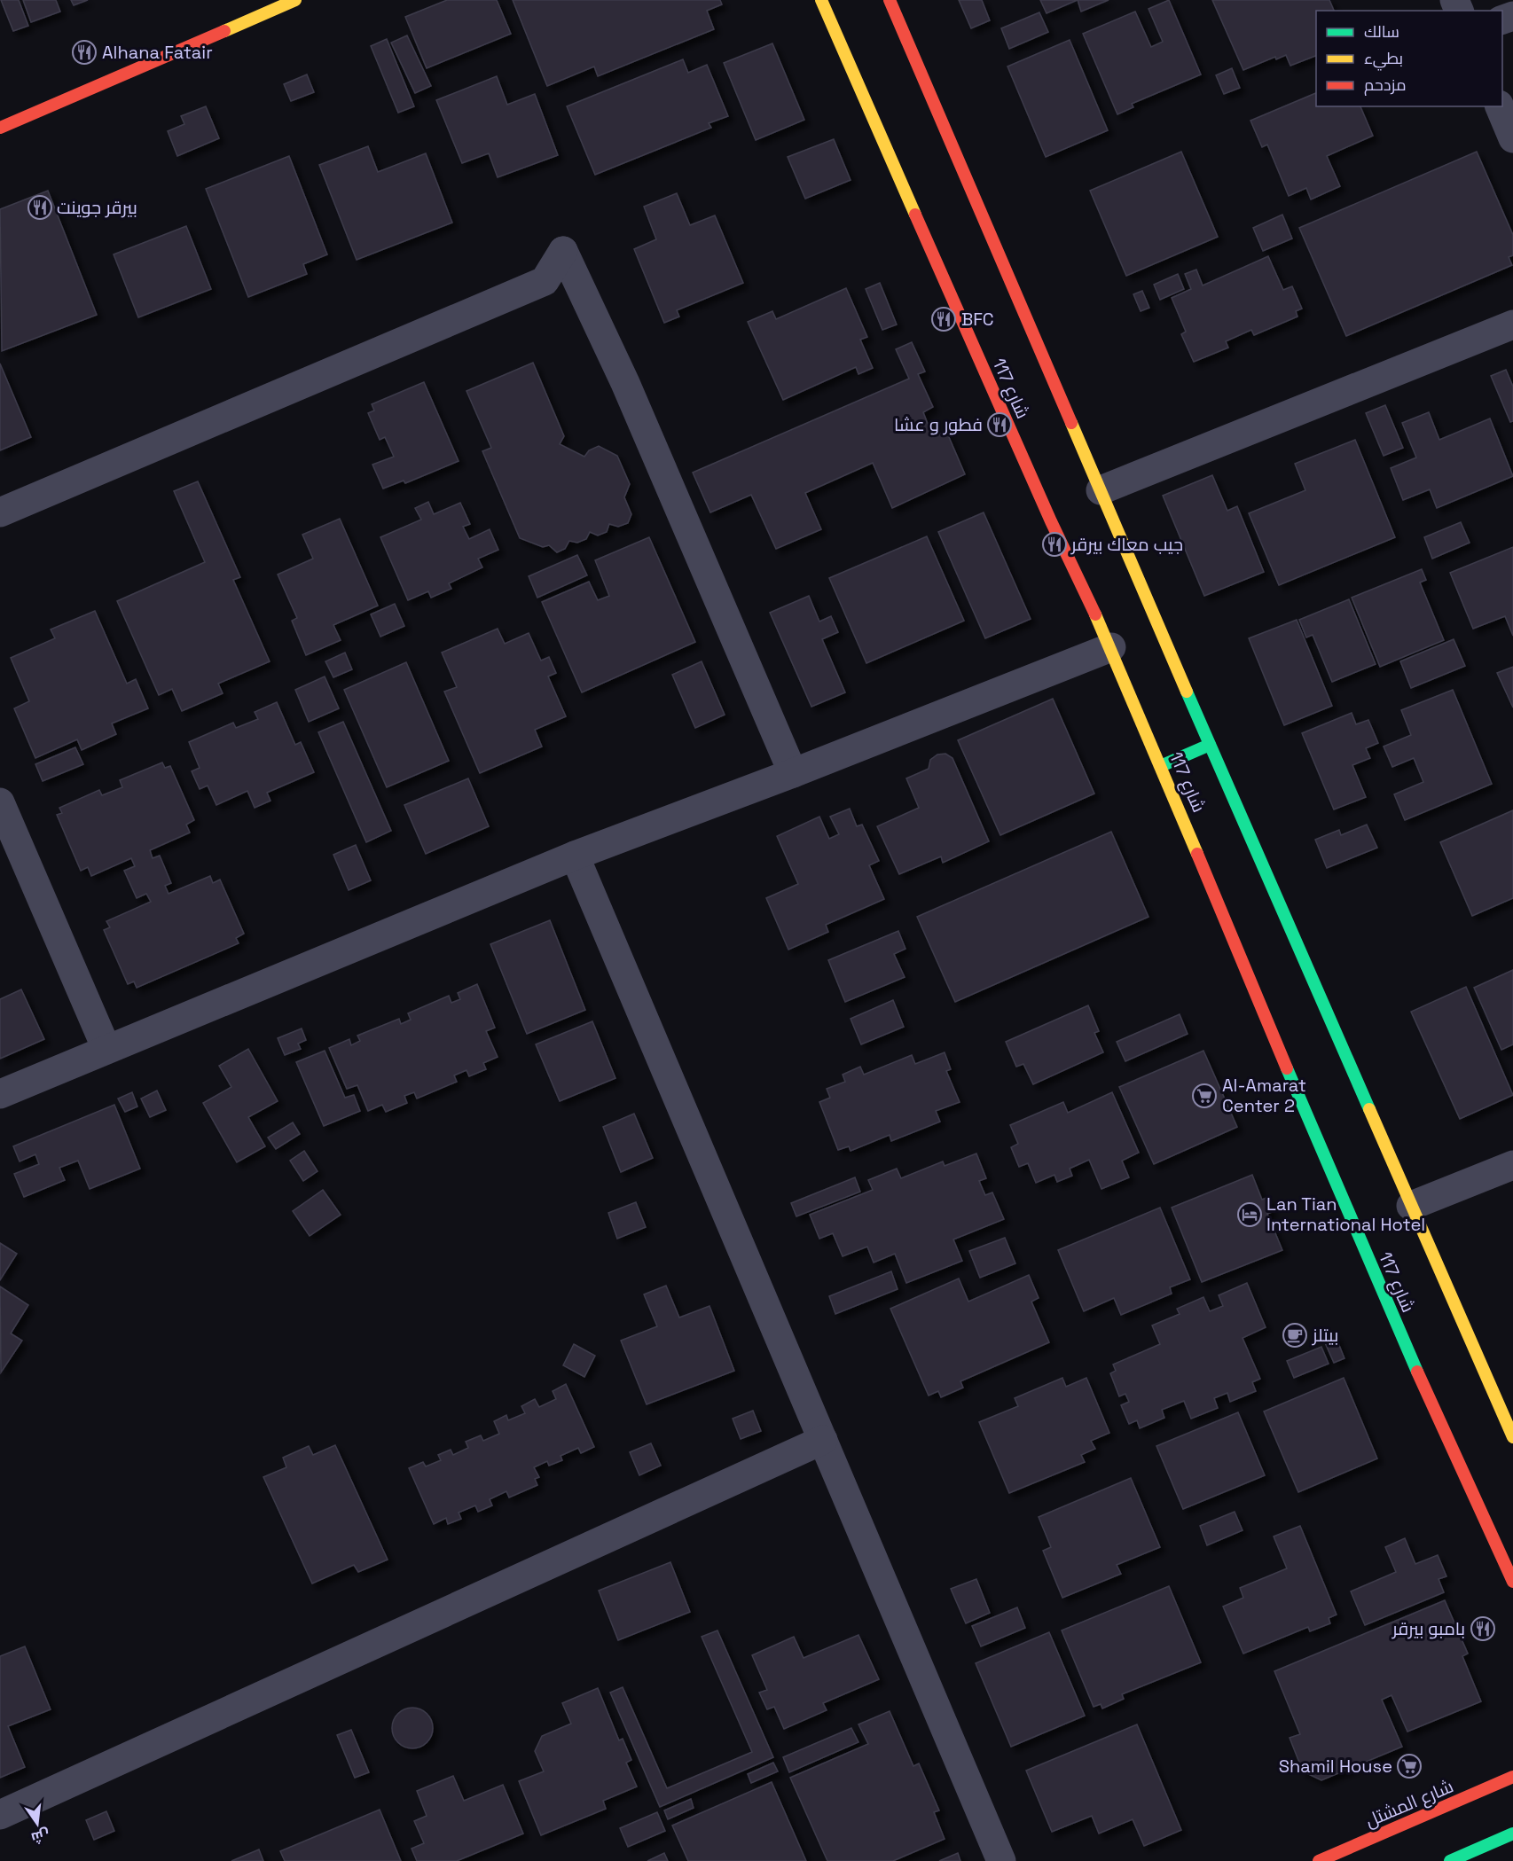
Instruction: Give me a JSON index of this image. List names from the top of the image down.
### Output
{
  "streets": {
    "street": ["شارع 117", "شارع المشتل"]
  },
  "places": {
    "restaurant": [
      "Alhana Fatair",
      "بيرقر جوينت",
      "BFC",
      "فطور و عشا",
      "جيب معاك بيرقر",
      "بامبو بيرقر"
    ],
    "supermarket": ["Al-Amarat Center 2", "Shamil House"],
    "hotel": ["Lan Tian International Hotel"],
    "cafe": ["بيتلز"]
  },
  "legend": ["سالك", "بطيء", "مزدحم"],
  "north": "bottom"
}
